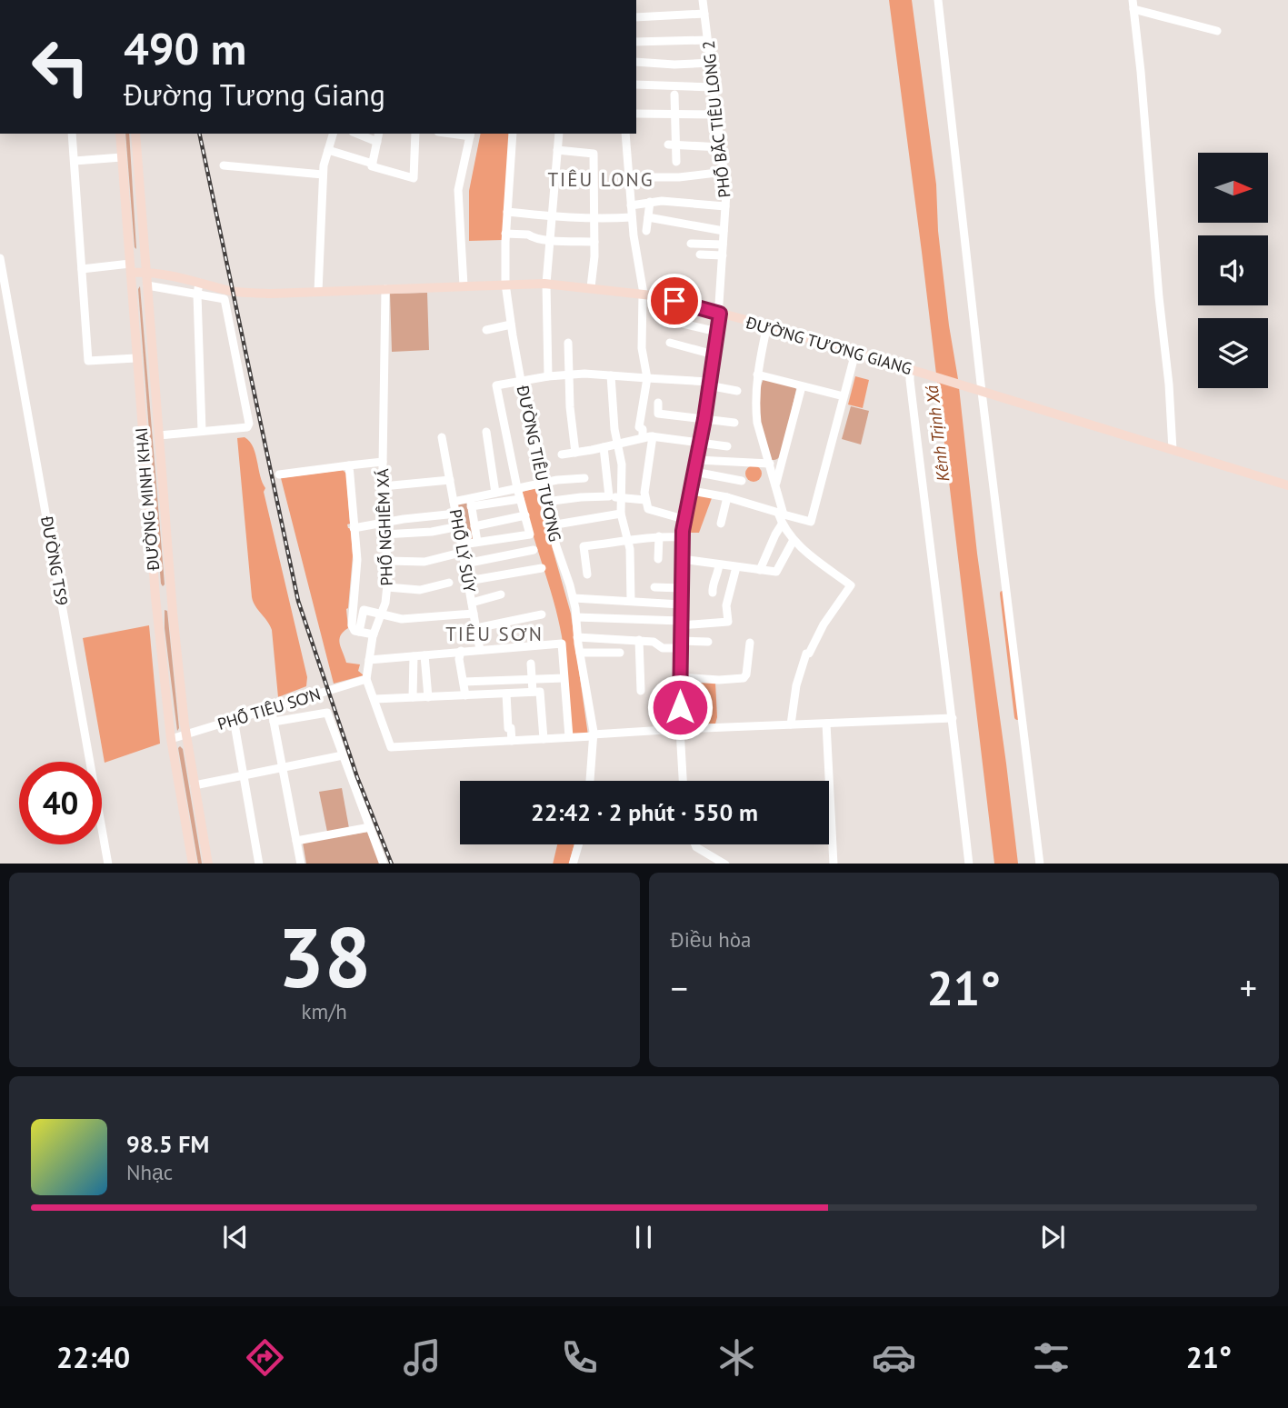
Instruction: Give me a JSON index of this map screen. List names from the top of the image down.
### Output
{
  "streets": {
    "main road": ["ĐƯỜNG TƯƠNG GIANG", "ĐƯỜNG MINH KHAI"],
    "street": [
      "PHỐ BẮC TIÊU LONG 2",
      "ĐƯỜNG TIÊU TƯƠNG",
      "PHỐ NGHIÊM XÁ",
      "PHỐ LÝ SÚY",
      "ĐƯỜNG TS9",
      "PHỐ TIÊU SƠN"
    ]
  },
  "crossings": [
    ["PHỐ BẮC TIÊU LONG 2", "ĐƯỜNG TƯƠNG GIANG"],
    ["ĐƯỜNG TƯƠNG GIANG", "ĐƯỜNG TIÊU TƯƠNG"],
    ["ĐƯỜNG TƯƠNG GIANG", "ĐƯỜNG MINH KHAI"],
    ["ĐƯỜNG TƯƠNG GIANG", "PHỐ NGHIÊM XÁ"],
    ["ĐƯỜNG TIÊU TƯƠNG", "PHỐ LÝ SÚY"],
    ["ĐƯỜNG MINH KHAI", "PHỐ TIÊU SƠN"],
    ["PHỐ NGHIÊM XÁ", "PHỐ TIÊU SƠN"]
  ],
  "districts": ["TIÊU LONG", "TIÊU SƠN"],
  "water": ["Kênh Trịnh Xá"],
  "north": "right",
  "page": {
    "turn": ["490 m", "Đường Tương Giang"],
    "limit": "40",
    "trip": "22:42 · 2 phút · 550 m",
    "tile": [
      ["38", "km/h"],
      "Điều hòa"
    ],
    "heat": ["−", "21°", "+"],
    "song": ["98.5 FM", "Nhạc"],
    "tabs": ["22:40", "21°"]
  }
}
